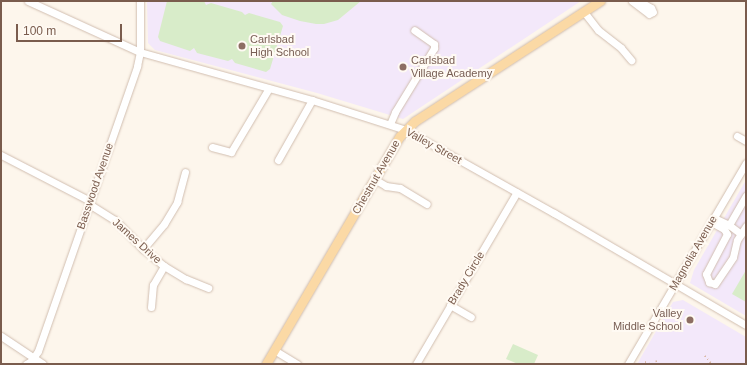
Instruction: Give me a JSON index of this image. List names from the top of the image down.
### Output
{
  "streets": {
    "main road": ["Chestnut Avenue"],
    "street": [
      "Valley Street",
      "Basswood Avenue",
      "James Drive",
      "Magnolia Avenue",
      "Brady Circle"
    ]
  },
  "crossings": [
    ["Valley Street", "Chestnut Avenue"],
    ["Valley Street", "Basswood Avenue"],
    ["Valley Street", "Magnolia Avenue"],
    ["Valley Street", "Brady Circle"],
    ["Basswood Avenue", "James Drive"]
  ],
  "places": ["Carlsbad High School", "Carlsbad Village Academy", "Valley Middle School"],
  "scale_bar": "100 m"
}
